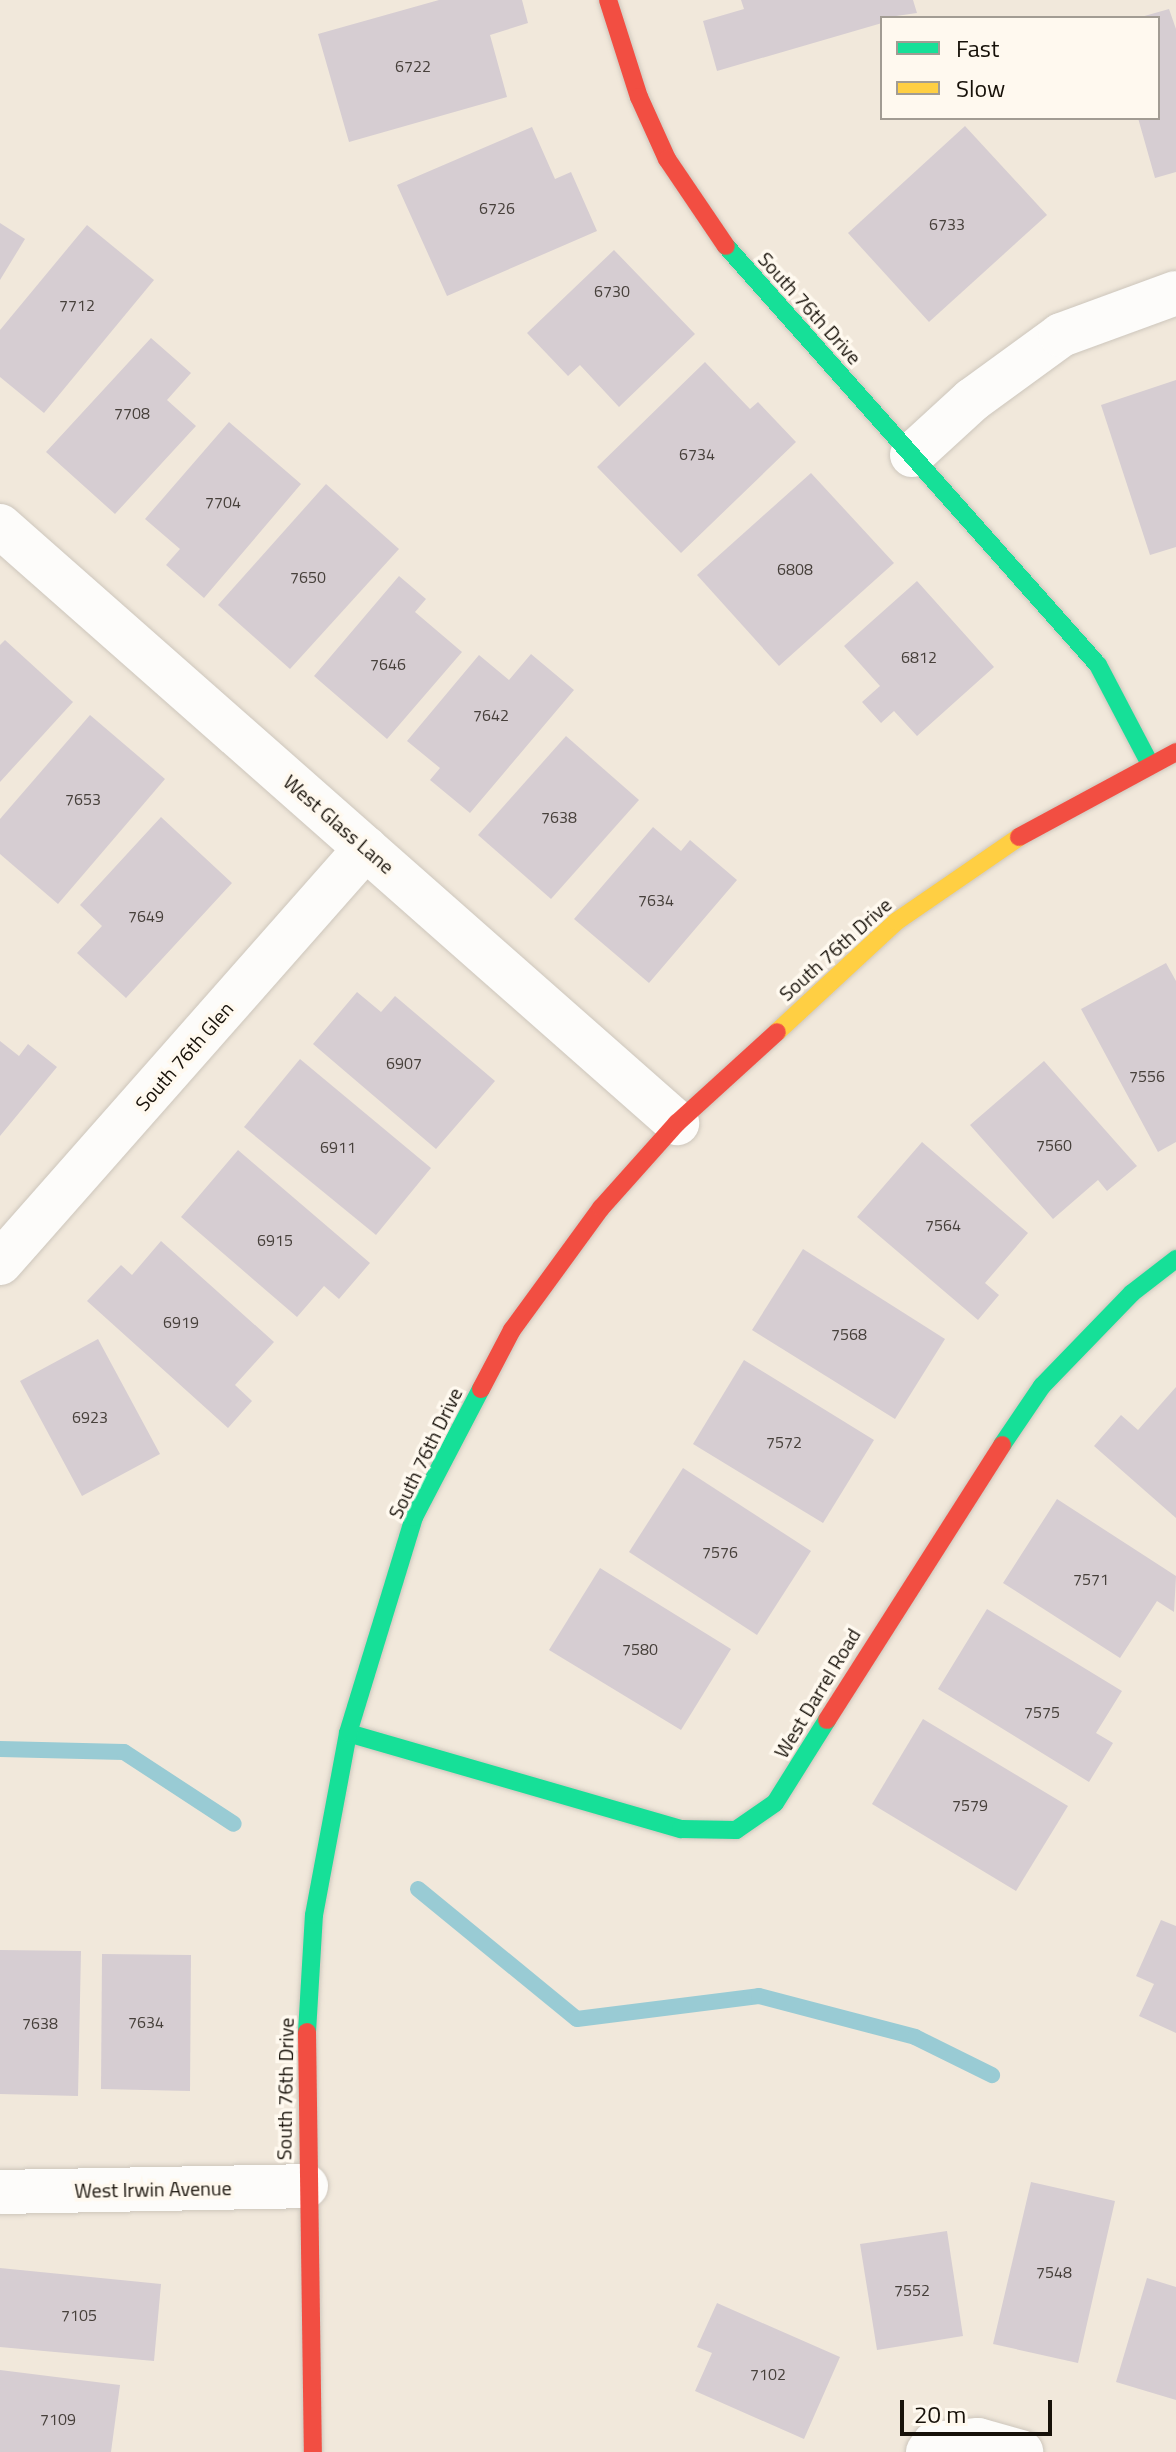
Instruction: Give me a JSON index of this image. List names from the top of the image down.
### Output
{
  "streets": {
    "street": [
      "South 76th Drive",
      "West Glass Lane",
      "South 76th Glen",
      "West Darrel Road",
      "West Irwin Avenue"
    ]
  },
  "crossings": [
    ["South 76th Drive", "West Glass Lane"],
    ["South 76th Drive", "West Darrel Road"],
    ["South 76th Drive", "West Irwin Avenue"],
    ["West Glass Lane", "South 76th Glen"]
  ],
  "house_numbers": [
    "6722",
    "6726",
    "6733",
    "6730",
    "7712",
    "7708",
    "6734",
    "7704",
    "6808",
    "7650",
    "6812",
    "7646",
    "7642",
    "7653",
    "7638",
    "7634",
    "7649",
    "6907",
    "7556",
    "7560",
    "6911",
    "7564",
    "6915",
    "6919",
    "7568",
    "6923",
    "7572",
    "7576",
    "7571",
    "7580",
    "7575",
    "7579",
    "7634",
    "7638",
    "7548",
    "7552",
    "7105",
    "7102",
    "7109"
  ],
  "legend": ["Fast", "Slow"],
  "scale_bar": "20 m"
}
